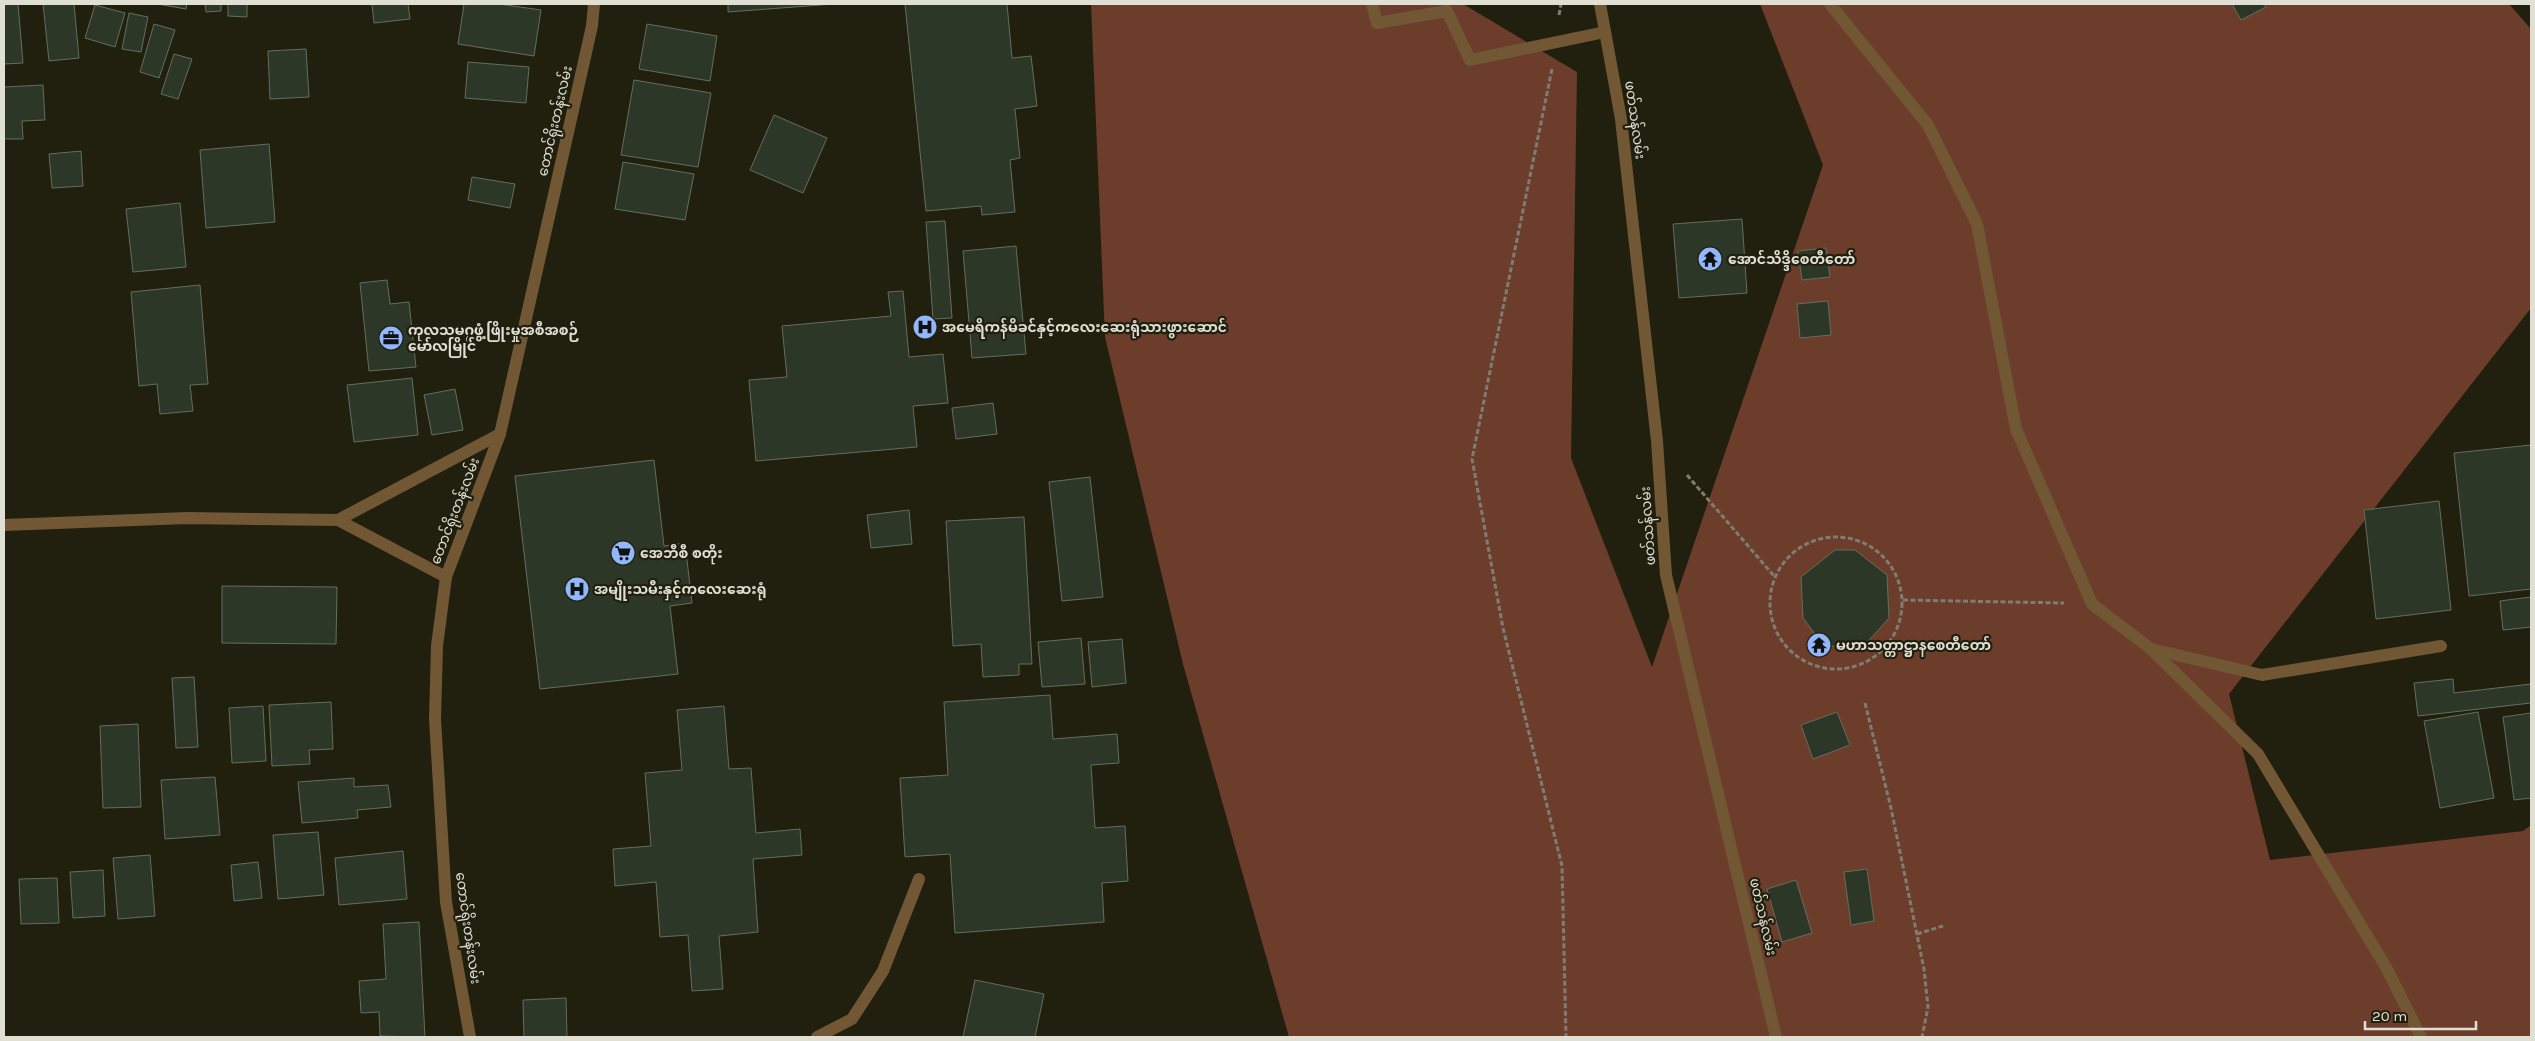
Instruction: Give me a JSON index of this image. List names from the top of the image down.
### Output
{
  "streets": {
    "street": ["ဖတ်သန်လမ်း", "တောင်ရိုးတန်းလမ်း"]
  },
  "places": {
    "temple": ["အောင်သိဒ္ဒိစေတီတော်", "မဟာသတ္တာဋ္ဌာနစေတီတော်"],
    "hospital": ["အမေရိကန်မိခင်နှင့်ကလေးဆေးရုံသားဖွားဆောင်", "အမျိုးသမီးနှင့်ကလေးဆေးရုံ"],
    "office": ["ကုလသမဂ္ဂဖွံ့ဖြိုးမှုအစီအစဉ် မော်လမြိုင်"],
    "supermarket": ["အေဘီစီ စတိုး"]
  },
  "scale_bar": "20 m"
}
